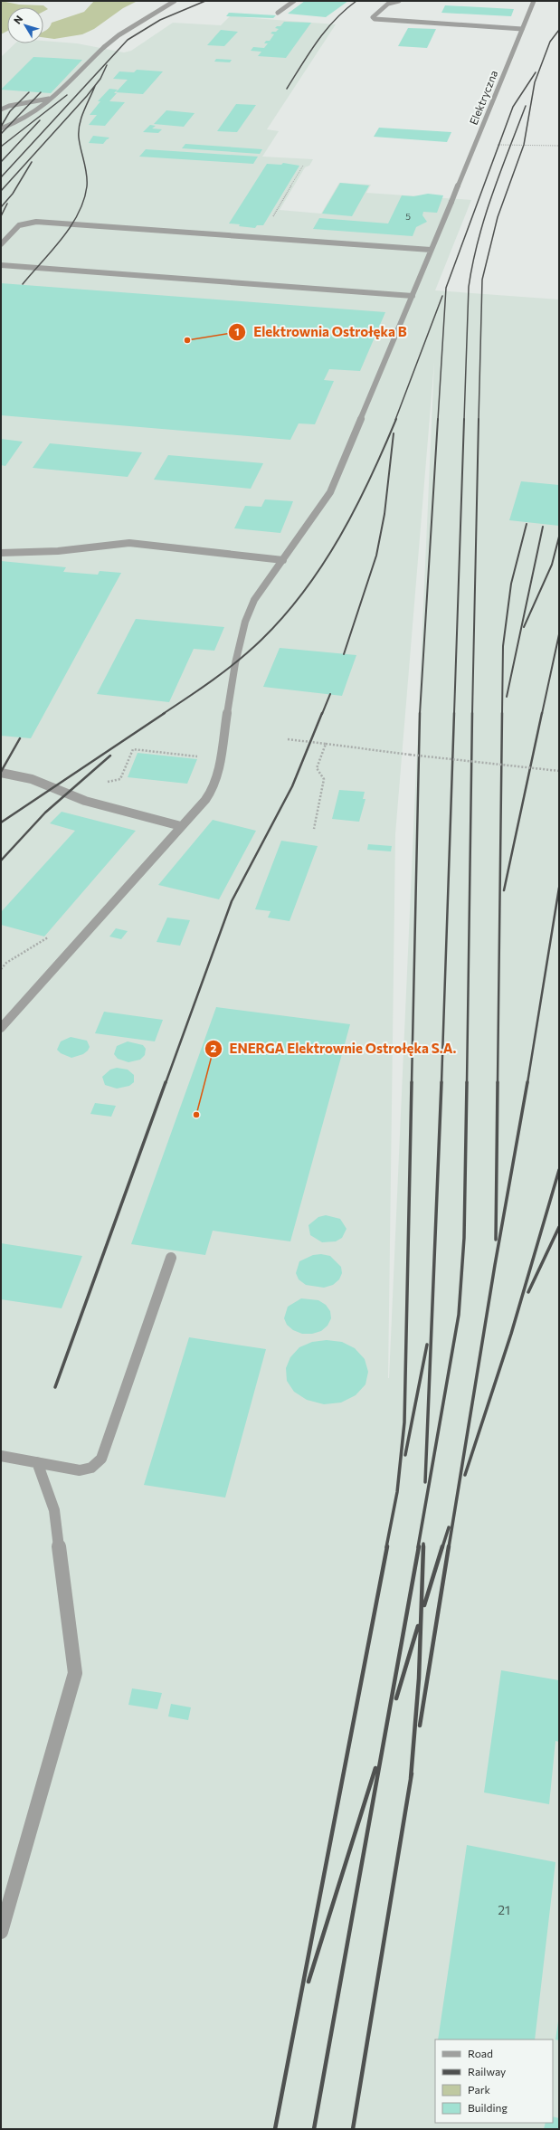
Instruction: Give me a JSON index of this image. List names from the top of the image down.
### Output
{
  "streets": {
    "street": ["Elektryczna"]
  },
  "places": ["Elektrownia Ostrołęka B", "ENERGA Elektrownie Ostrołęka S.A."],
  "house_numbers": ["5", "21"],
  "legend": [
    "Road",
    "Railway",
    "Park",
    "Building"
  ],
  "north": "top left"
}
